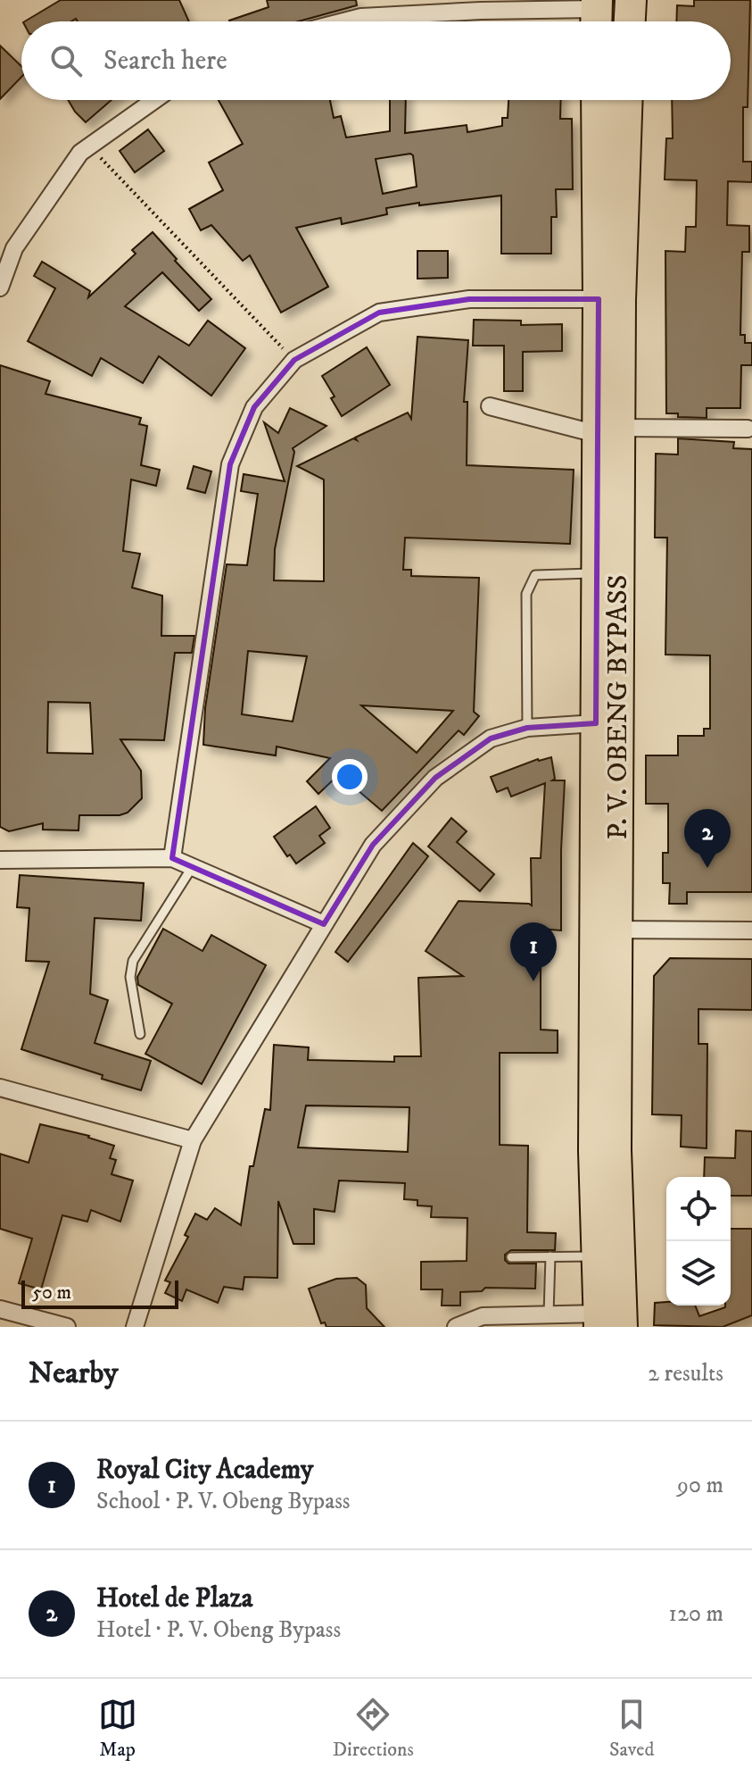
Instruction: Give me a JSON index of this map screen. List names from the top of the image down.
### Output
{
  "streets": {
    "highway": ["P. V. OBENG BYPASS"]
  },
  "scale_bar": "50 m",
  "page": {
    "search": "Search here",
    "pins": ["2", "1"],
    "scale": "50 m",
    "heading": ["Nearby", "2 results"],
    "list": [
      {
        "mark": "1",
        "name": "Royal City Academy",
        "note": "School · P. V. Obeng Bypass",
        "value": "90 m"
      },
      {
        "mark": "2",
        "name": "Hotel de Plaza",
        "note": "Hotel · P. V. Obeng Bypass",
        "value": "120 m"
      }
    ],
    "nav": ["Map", "Directions", "Saved"]
  }
}
